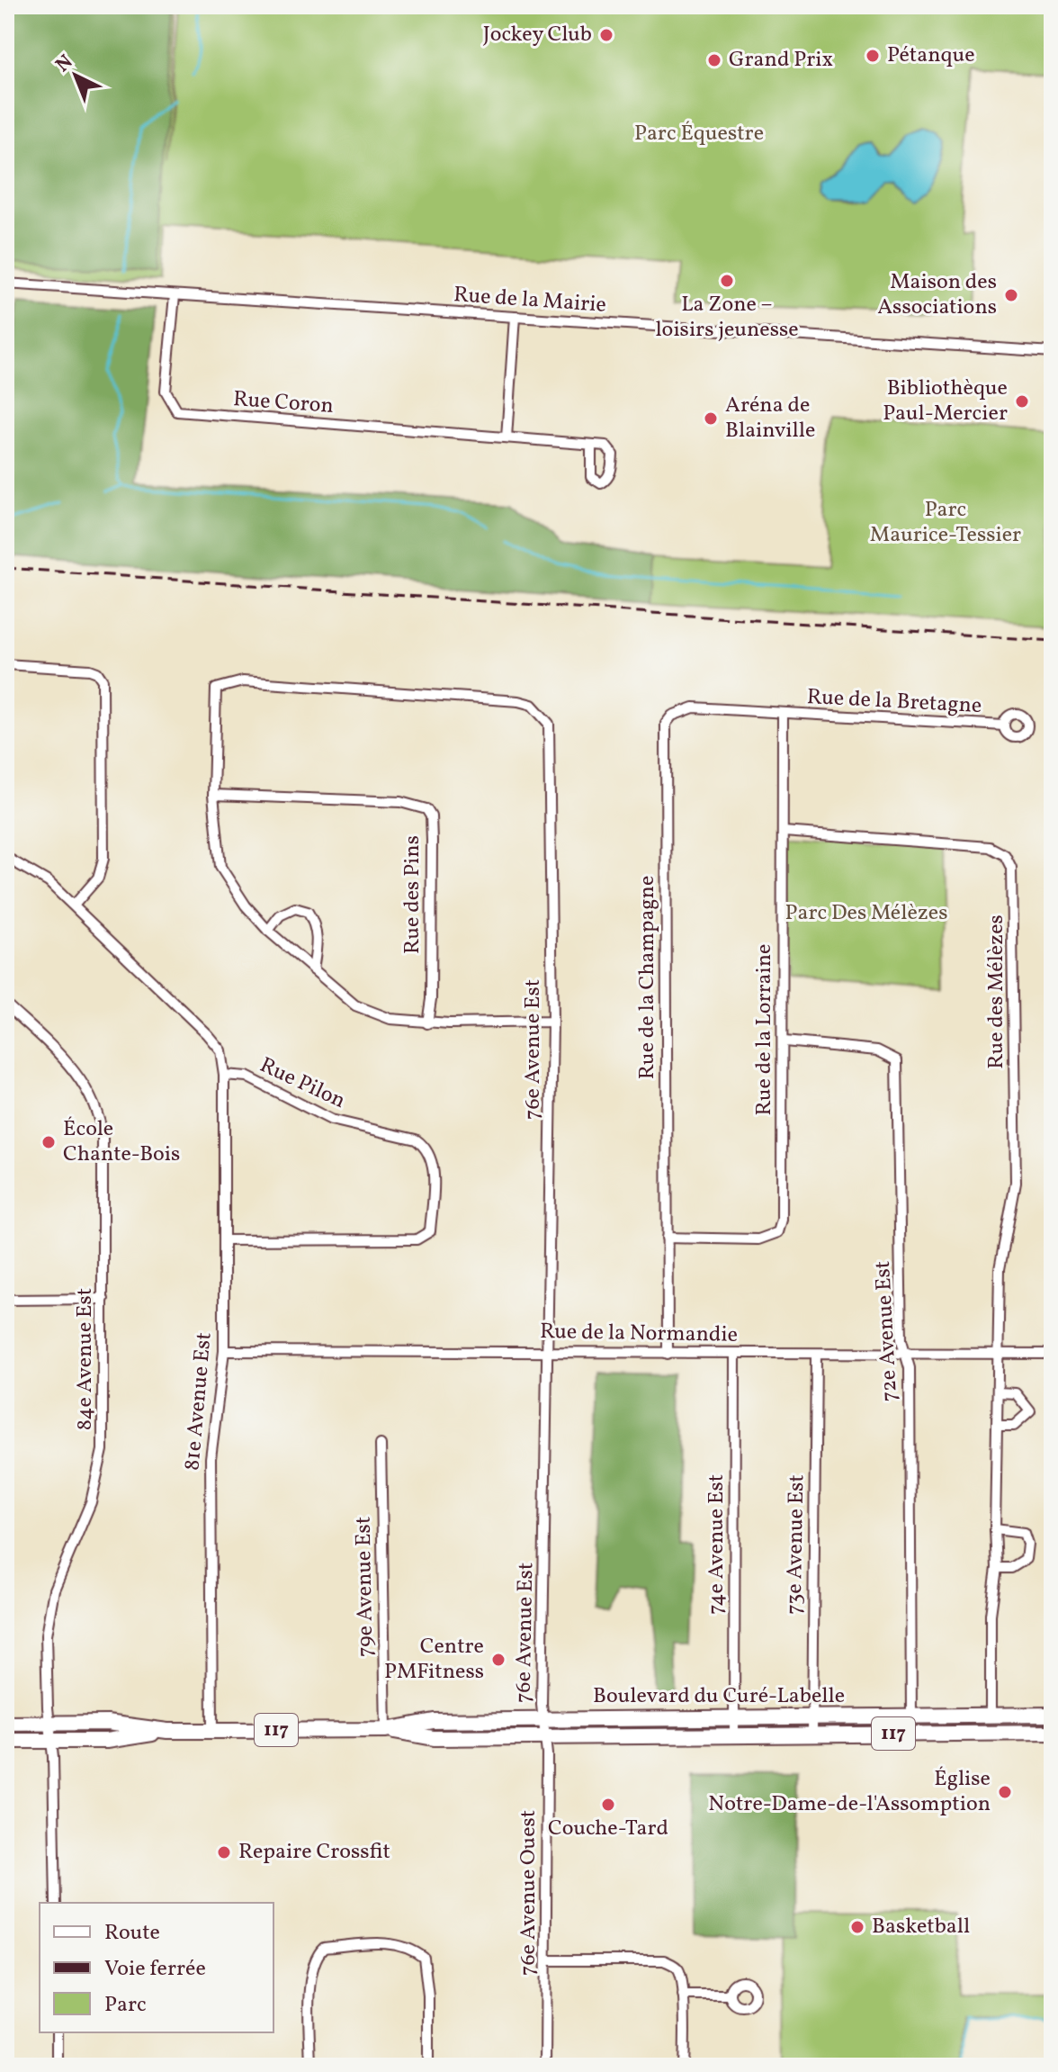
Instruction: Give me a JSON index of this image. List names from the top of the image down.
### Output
{
  "streets": {
    "main road": ["Boulevard du Curé-Labelle", "117"],
    "street": [
      "Rue de la Mairie",
      "Rue Coron",
      "Rue de la Bretagne",
      "Rue des Pins",
      "Rue de la Champagne",
      "Rue des Mélèzes",
      "Rue de la Lorraine",
      "76e Avenue Est",
      "Rue Pilon",
      "72e Avenue Est",
      "Rue de la Normandie",
      "84e Avenue Est",
      "81e Avenue Est",
      "74e Avenue Est",
      "73e Avenue Est",
      "79e Avenue Est",
      "76e Avenue Ouest"
    ]
  },
  "crossings": [
    ["Rue de la Mairie", "Rue Coron"],
    ["Rue de la Bretagne", "Rue de la Champagne"],
    ["Rue de la Bretagne", "Rue de la Lorraine"],
    ["Rue des Pins", "76e Avenue Est"],
    ["Rue de la Champagne", "Rue de la Lorraine"],
    ["Rue de la Champagne", "Rue de la Normandie"],
    ["Rue des Mélèzes", "Rue de la Lorraine"],
    ["Rue des Mélèzes", "Rue de la Normandie"],
    ["Rue des Mélèzes", "Boulevard du Curé-Labelle"],
    ["Rue de la Lorraine", "72e Avenue Est"],
    ["76e Avenue Est", "Rue de la Normandie"],
    ["76e Avenue Est", "Boulevard du Curé-Labelle"],
    ["76e Avenue Est", "76e Avenue Ouest"],
    ["Rue Pilon", "81e Avenue Est"],
    ["72e Avenue Est", "Rue de la Normandie"],
    ["72e Avenue Est", "Boulevard du Curé-Labelle"],
    ["Rue de la Normandie", "81e Avenue Est"],
    ["Rue de la Normandie", "74e Avenue Est"],
    ["Rue de la Normandie", "73e Avenue Est"],
    ["84e Avenue Est", "Boulevard du Curé-Labelle"],
    ["81e Avenue Est", "Boulevard du Curé-Labelle"],
    ["74e Avenue Est", "Boulevard du Curé-Labelle"],
    ["73e Avenue Est", "Boulevard du Curé-Labelle"],
    ["79e Avenue Est", "Boulevard du Curé-Labelle"],
    ["Boulevard du Curé-Labelle", "76e Avenue Ouest"]
  ],
  "parks": ["Parc Équestre", "Parc Maurice-Tessier", "Parc Des Mélèzes"],
  "places": [
    "Jockey Club",
    "Pétanque",
    "Grand Prix",
    "La Zone – loisirs jeunesse",
    "Maison des Associations",
    "Bibliothèque Paul-Mercier",
    "Aréna de Blainville",
    "École Chante-Bois",
    "Centre PMFitness",
    "Église Notre-Dame-de-l'Assomption",
    "Couche-Tard",
    "Repaire Crossfit",
    "Basketball"
  ],
  "legend": ["Route", "Voie ferrée", "Parc"],
  "north": "top left"
}
